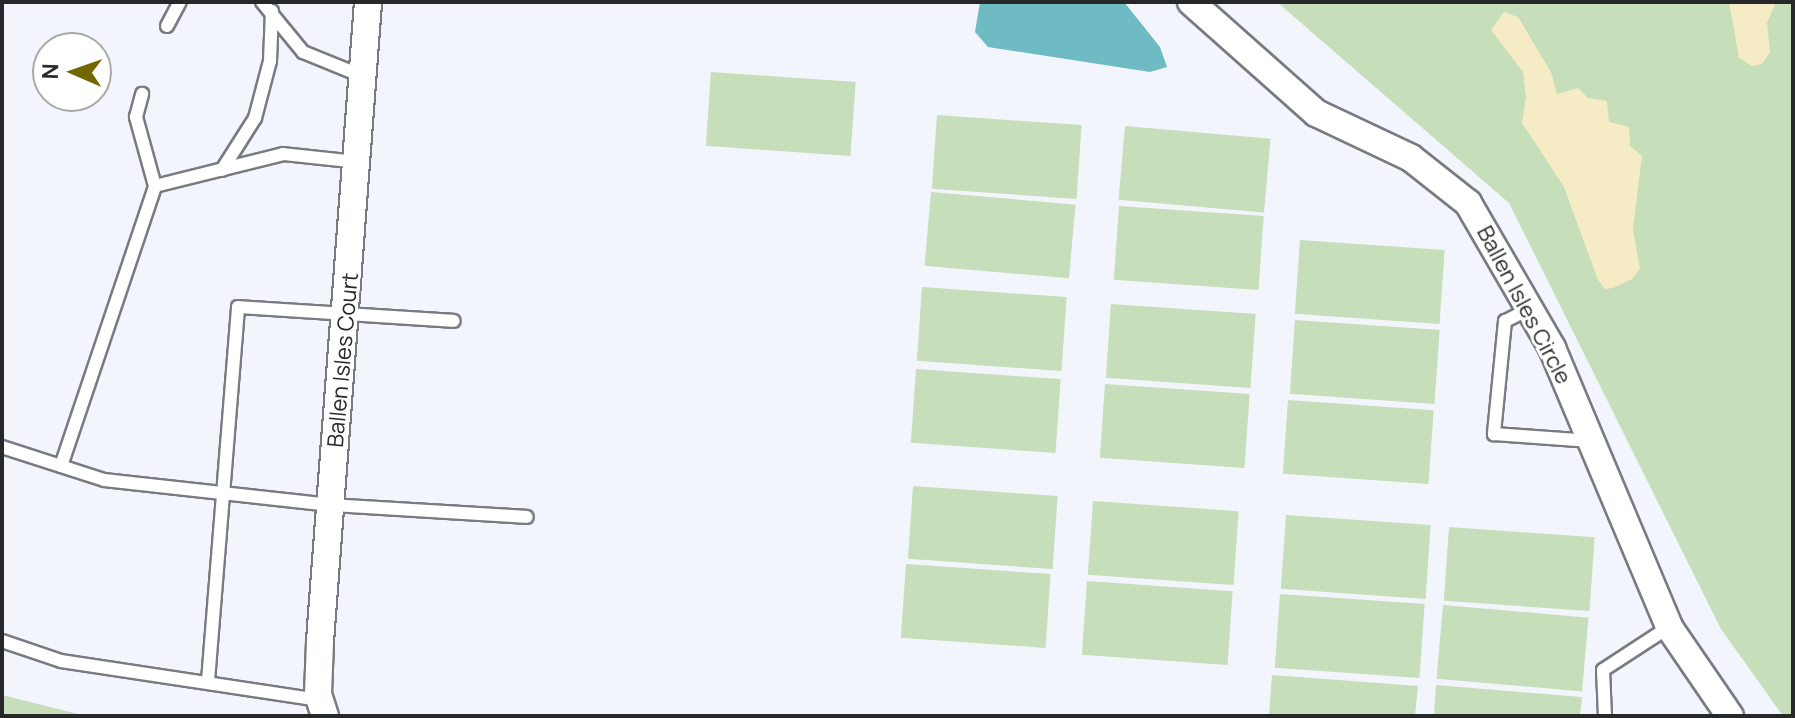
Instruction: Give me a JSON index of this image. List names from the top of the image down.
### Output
{
  "streets": {
    "street": ["Ballen Isles Circle", "Ballen Isles Court"]
  },
  "north": "left"
}
